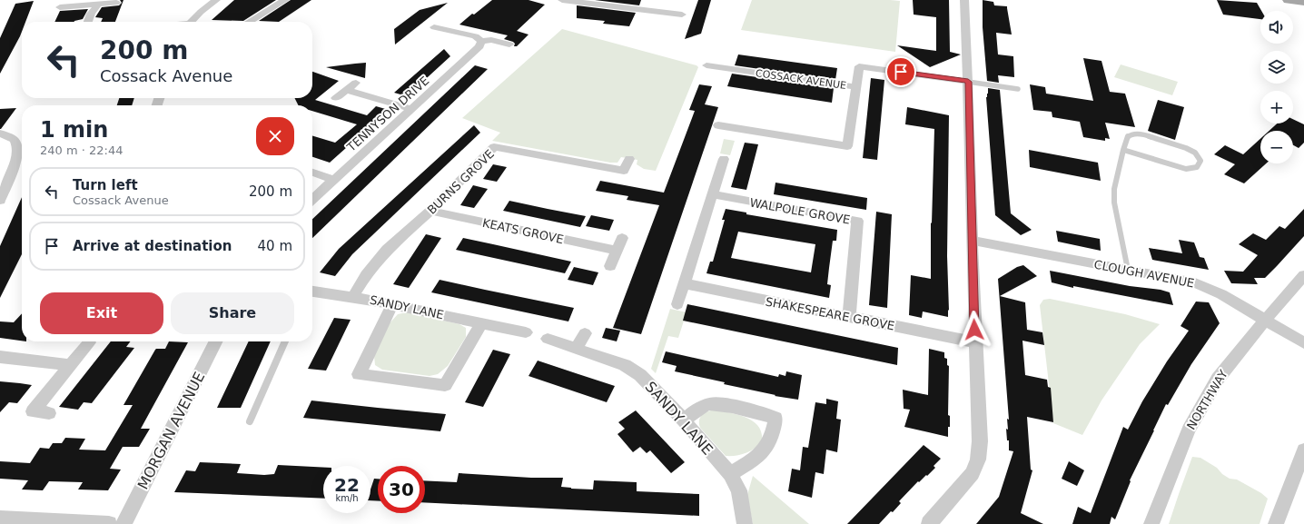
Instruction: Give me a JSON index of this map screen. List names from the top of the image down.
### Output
{
  "streets": {
    "street": [
      "COSSACK AVENUE",
      "TENNYSON DRIVE",
      "BURNS GROVE",
      "WALPOLE GROVE",
      "KEATS GROVE",
      "CLOUGH AVENUE",
      "SANDY LANE",
      "SHAKESPEARE GROVE",
      "NORTHWAY",
      "MORGAN AVENUE"
    ]
  },
  "crossings": [
    ["BURNS GROVE", "KEATS GROVE"],
    ["BURNS GROVE", "SANDY LANE"],
    ["WALPOLE GROVE", "SHAKESPEARE GROVE"],
    ["CLOUGH AVENUE", "NORTHWAY"]
  ],
  "page": {
    "map_buttons": ["+", "−"],
    "turn": ["200 m", "Cossack Avenue"],
    "heading": ["1 min", "240 m · 22:44"],
    "list": [
      {
        "name": "Turn left",
        "note": "Cossack Avenue",
        "value": "200 m"
      },
      {
        "name": "Arrive at destination",
        "value": "40 m"
      }
    ],
    "buttons": ["Exit", "Share"],
    "speed": "22 km/h",
    "limit": "30"
  }
}
